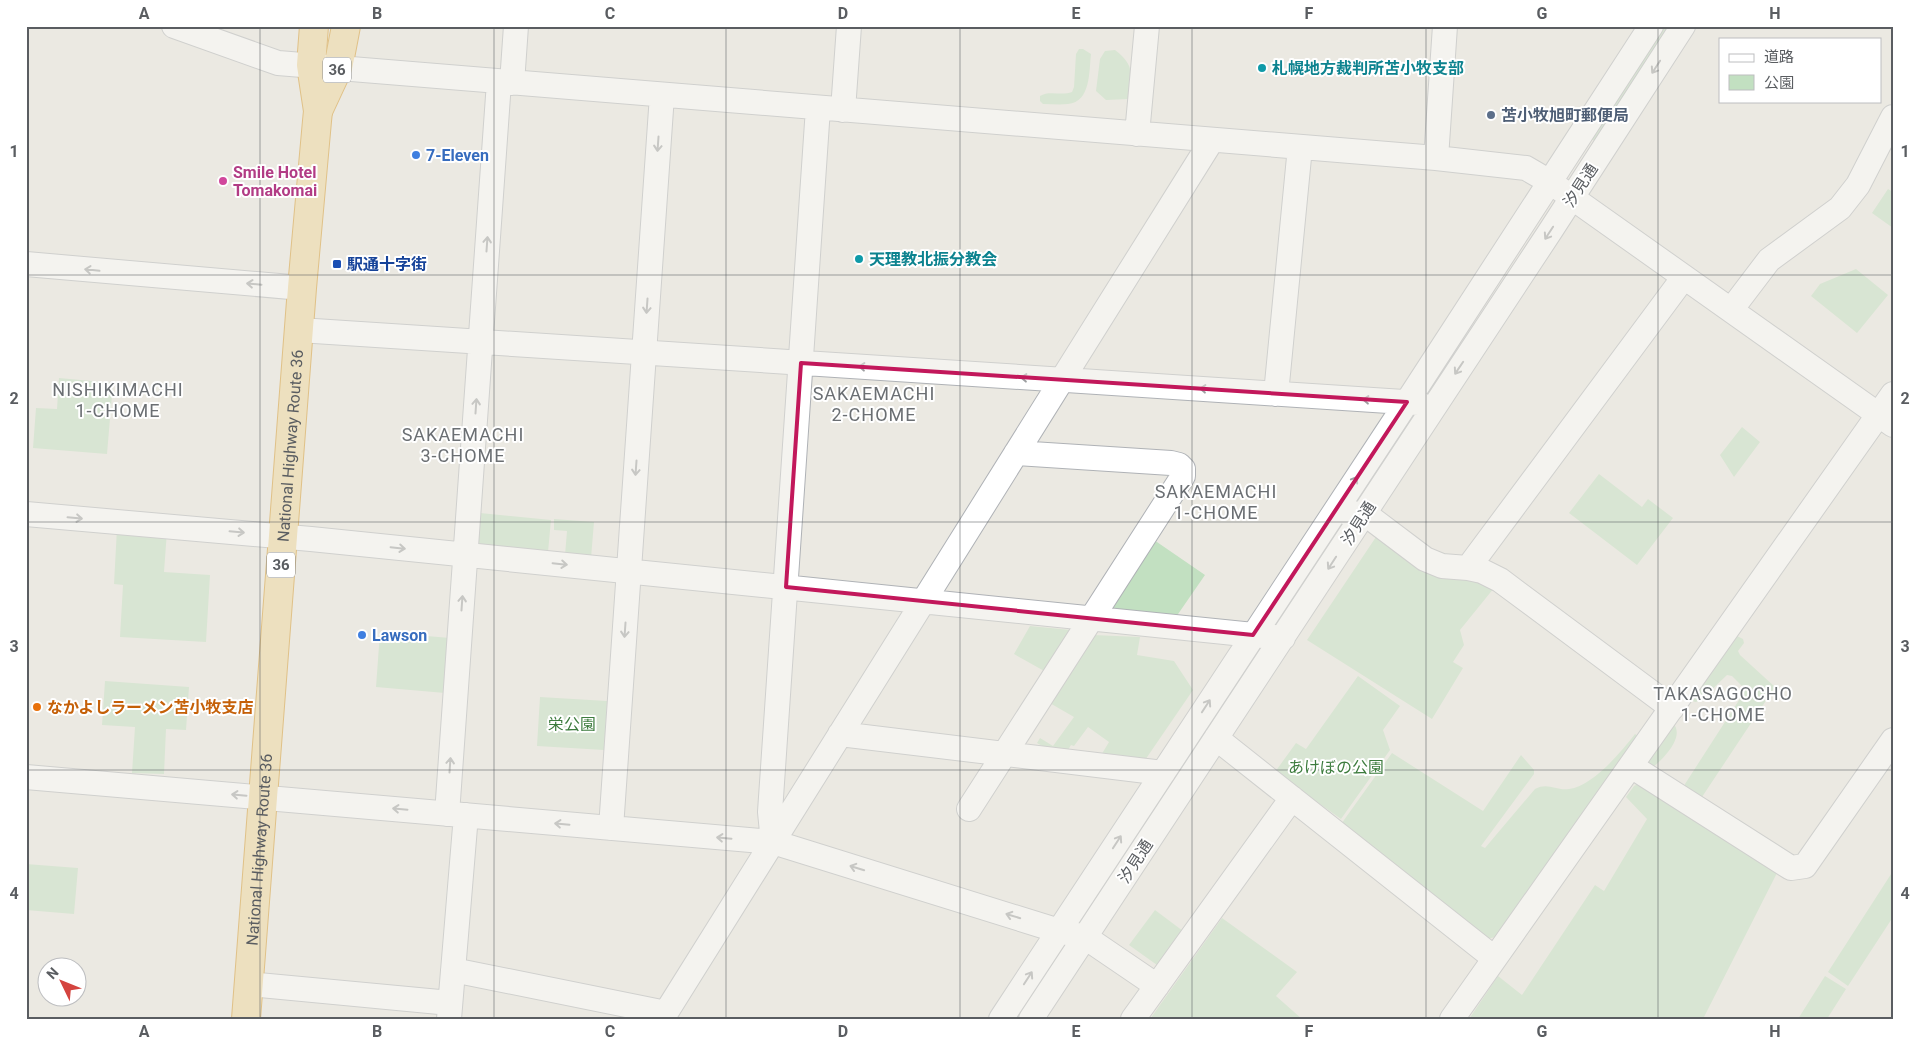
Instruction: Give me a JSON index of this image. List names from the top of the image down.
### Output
{
  "streets": {
    "highway": ["36", "National Highway Route 36"],
    "street": ["汐見通"]
  },
  "districts": [
    "NISHIKIMACHI 1-CHOME",
    "SAKAEMACHI 2-CHOME",
    "SAKAEMACHI 3-CHOME",
    "SAKAEMACHI 1-CHOME",
    "TAKASAGOCHO 1-CHOME"
  ],
  "parks": ["栄公園", "あけぼの公園"],
  "places": {
    "other": [
      "札幌地方裁判所苫小牧支部",
      "苫小牧旭町郵便局",
      "7-Eleven",
      "Smile Hotel Tomakomai",
      "天理教北振分教会",
      "Lawson",
      "なかよしラーメン苫小牧支店"
    ],
    "transit": ["駅通十字街"]
  },
  "legend": ["道路", "公園"],
  "north": "top left",
  "grid": {
    "columns": [
      "A",
      "B",
      "C",
      "D",
      "E",
      "F",
      "G",
      "H"
    ],
    "rows": [
      "1",
      "2",
      "3",
      "4"
    ]
  }
}
